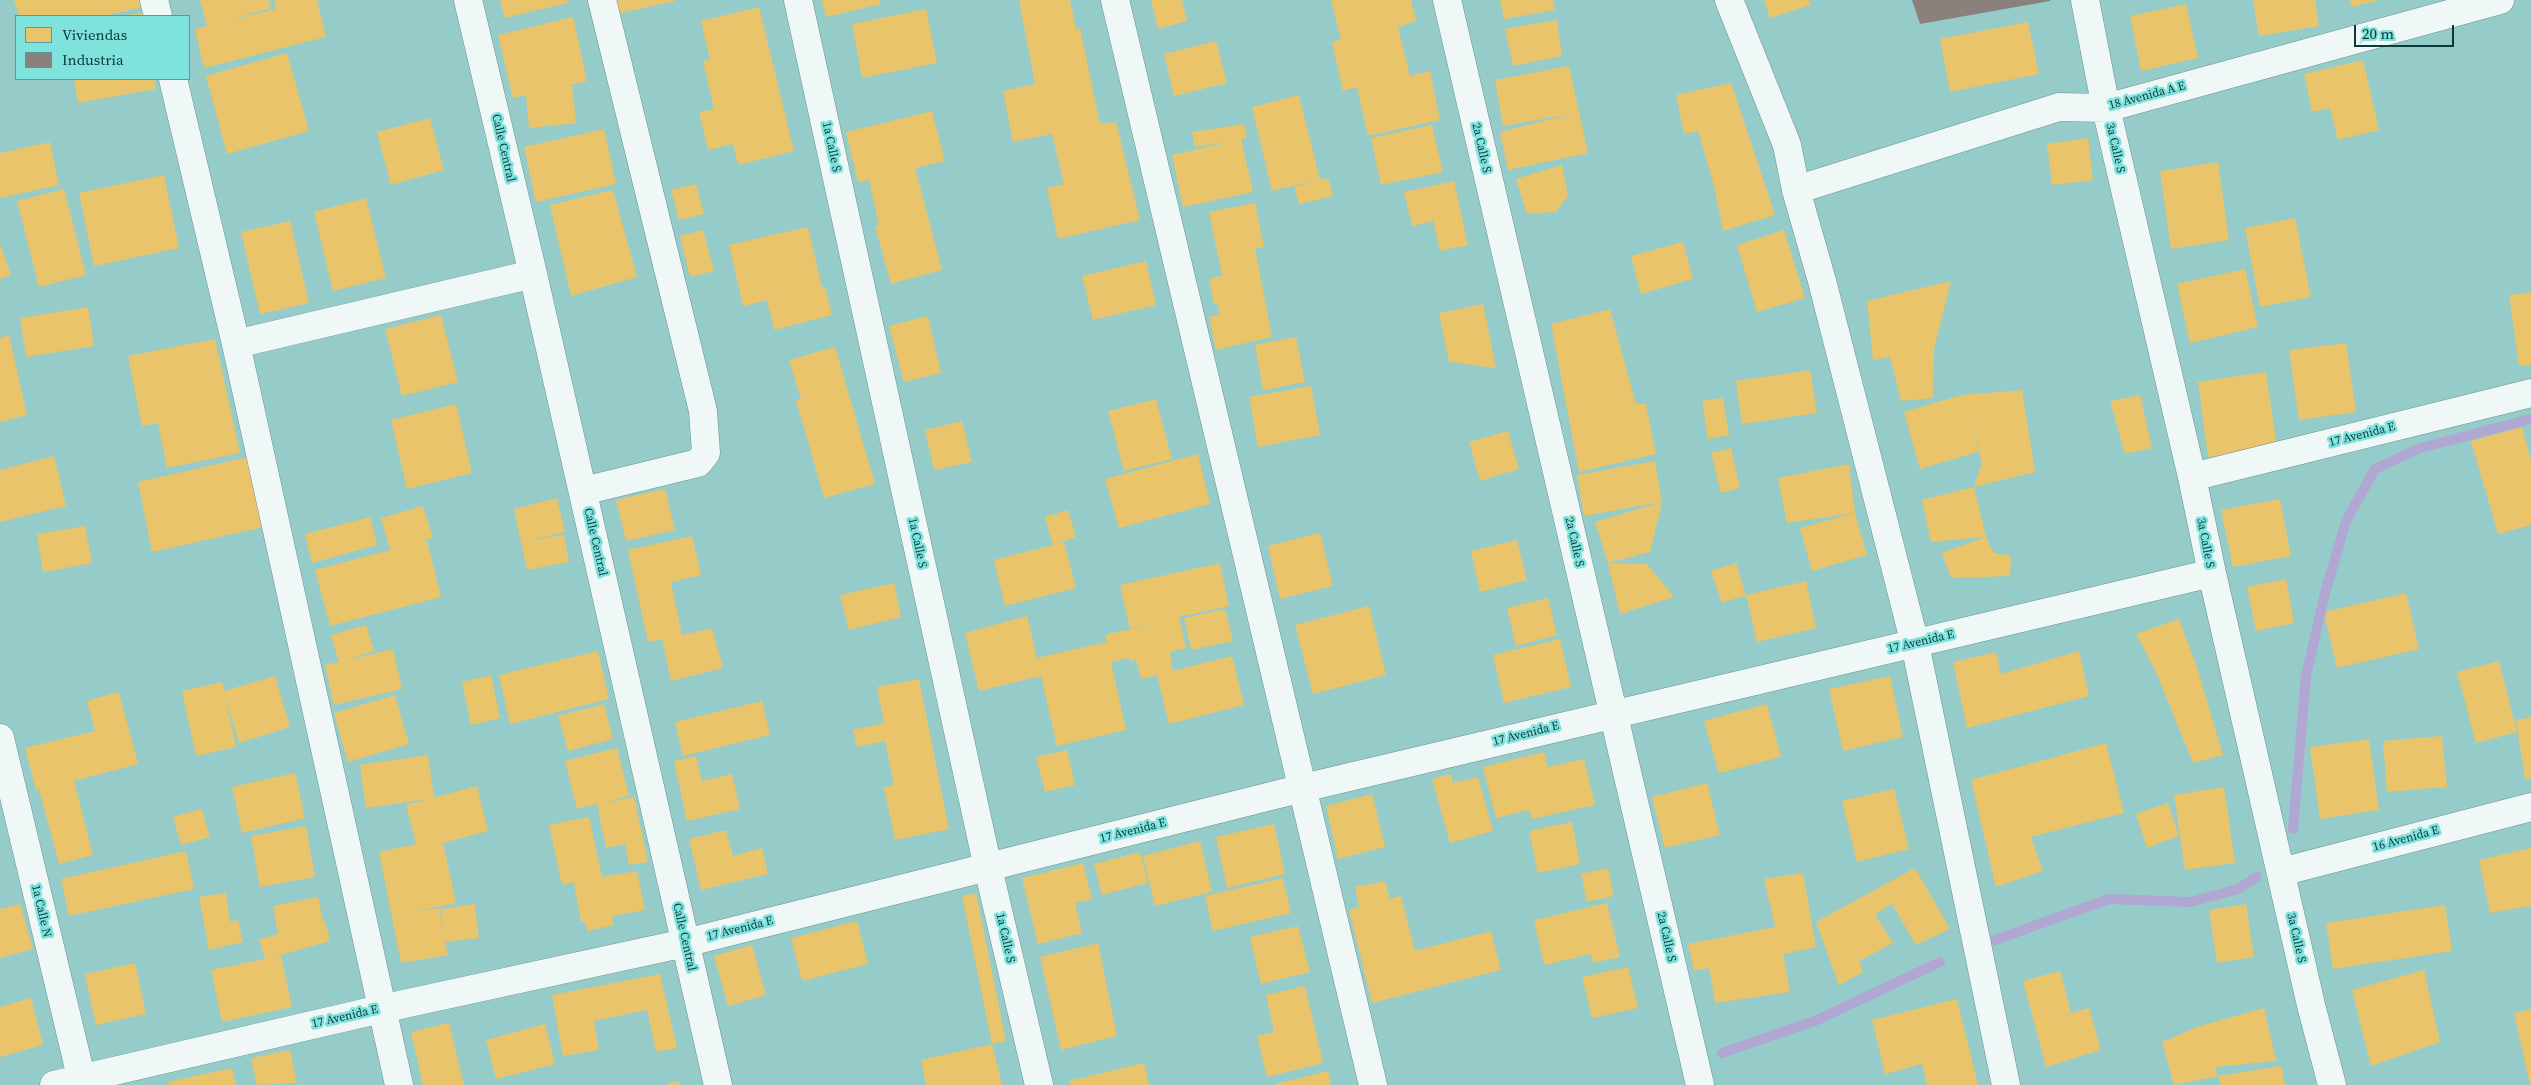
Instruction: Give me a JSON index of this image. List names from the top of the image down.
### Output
{
  "streets": {
    "street": [
      "18 Avenida A E",
      "1a Calle S",
      "Calle Central",
      "2a Calle S",
      "3a Calle S",
      "17 Avenida E",
      "16 Avenida E",
      "1a Calle N"
    ]
  },
  "crossings": [
    ["18 Avenida A E", "3a Calle S"],
    ["1a Calle S", "17 Avenida E"],
    ["Calle Central", "17 Avenida E"],
    ["2a Calle S", "17 Avenida E"],
    ["3a Calle S", "17 Avenida E"],
    ["3a Calle S", "16 Avenida E"],
    ["17 Avenida E", "1a Calle N"]
  ],
  "legend": ["Viviendas", "Industria"],
  "scale_bar": "20 m"
}
